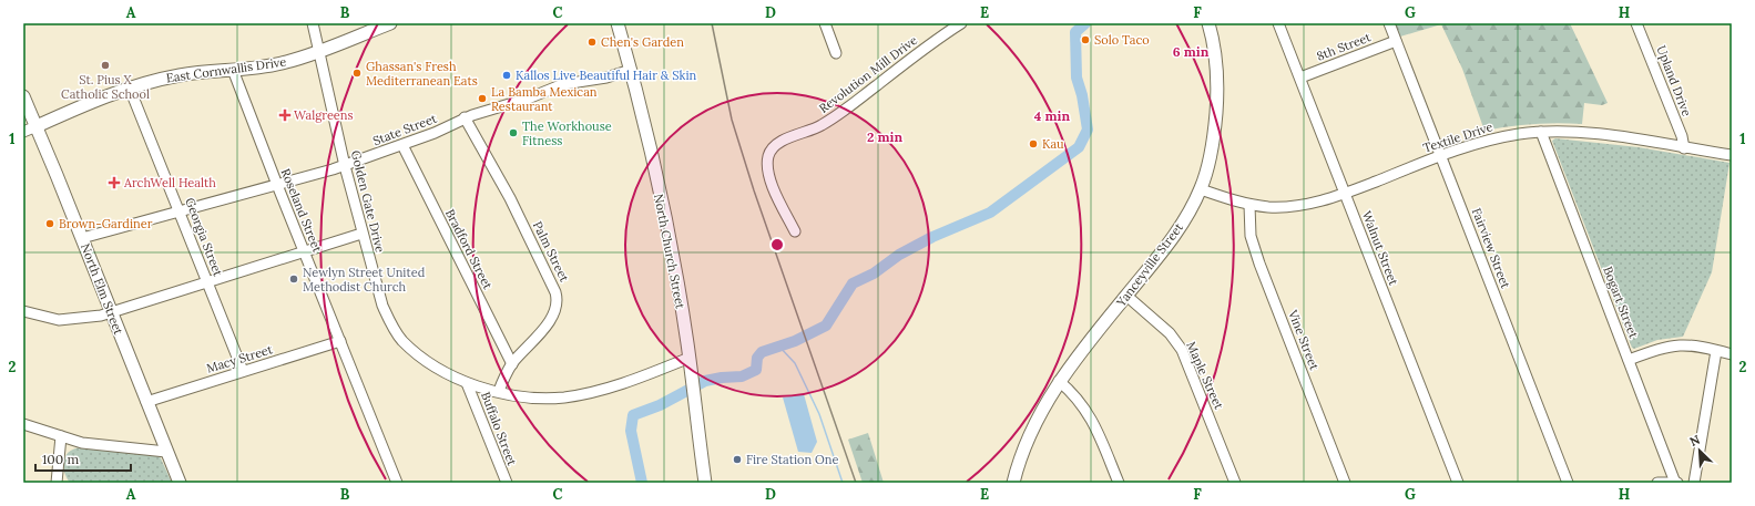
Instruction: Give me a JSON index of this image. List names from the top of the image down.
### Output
{
  "streets": {
    "main road": [
      "East Cornwallis Drive",
      "North Church Street",
      "Yanceyville Street",
      "North Elm Street"
    ],
    "street": [
      "8th Street",
      "Revolution Mill Drive",
      "Upland Drive",
      "State Street",
      "Textile Drive",
      "Golden Gate Drive",
      "Roseland Street",
      "Georgia Street",
      "Walnut Street",
      "Fairview Street",
      "Bradford Street",
      "Palm Street",
      "Bogart Street",
      "Vine Street",
      "Macy Street",
      "Maple Street",
      "Buffalo Street"
    ]
  },
  "crossings": [
    ["8th Street", "Walnut Street"],
    ["8th Street", "Fairview Street"],
    ["East Cornwallis Drive", "Golden Gate Drive"],
    ["East Cornwallis Drive", "Roseland Street"],
    ["East Cornwallis Drive", "Georgia Street"],
    ["East Cornwallis Drive", "North Elm Street"],
    ["Upland Drive", "Textile Drive"],
    ["State Street", "Golden Gate Drive"],
    ["State Street", "Roseland Street"],
    ["State Street", "Georgia Street"],
    ["State Street", "Bradford Street"],
    ["State Street", "Palm Street"],
    ["State Street", "North Church Street"],
    ["State Street", "North Elm Street"],
    ["Textile Drive", "Walnut Street"],
    ["Textile Drive", "Fairview Street"],
    ["Textile Drive", "Yanceyville Street"],
    ["Textile Drive", "Bogart Street"],
    ["Textile Drive", "Vine Street"],
    ["Golden Gate Drive", "Palm Street"],
    ["Golden Gate Drive", "North Church Street"],
    ["Golden Gate Drive", "Buffalo Street"],
    ["Roseland Street", "Macy Street"],
    ["Georgia Street", "Macy Street"],
    ["Bradford Street", "Palm Street"],
    ["Yanceyville Street", "Maple Street"],
    ["North Elm Street", "Macy Street"]
  ],
  "places": {
    "other": [
      "Solo Taco",
      "Chen's Garden",
      "St. Pius X Catholic School",
      "Ghassan's Fresh Mediterranean Eats",
      "Kallos Live Beautiful Hair & Skin",
      "La Bamba Mexican Restaurant",
      "The Workhouse Fitness",
      "Kau",
      "Brown-Gardiner",
      "Newlyn Street United Methodist Church",
      "Fire Station One"
    ],
    "health": ["Walgreens", "ArchWell Health"]
  },
  "scale_bar": "100 m",
  "north": "top left",
  "grid": {
    "columns": [
      "A",
      "B",
      "C",
      "D",
      "E",
      "F",
      "G",
      "H"
    ],
    "rows": ["1", "2"]
  },
  "rings": ["6 min", "4 min", "2 min"]
}
